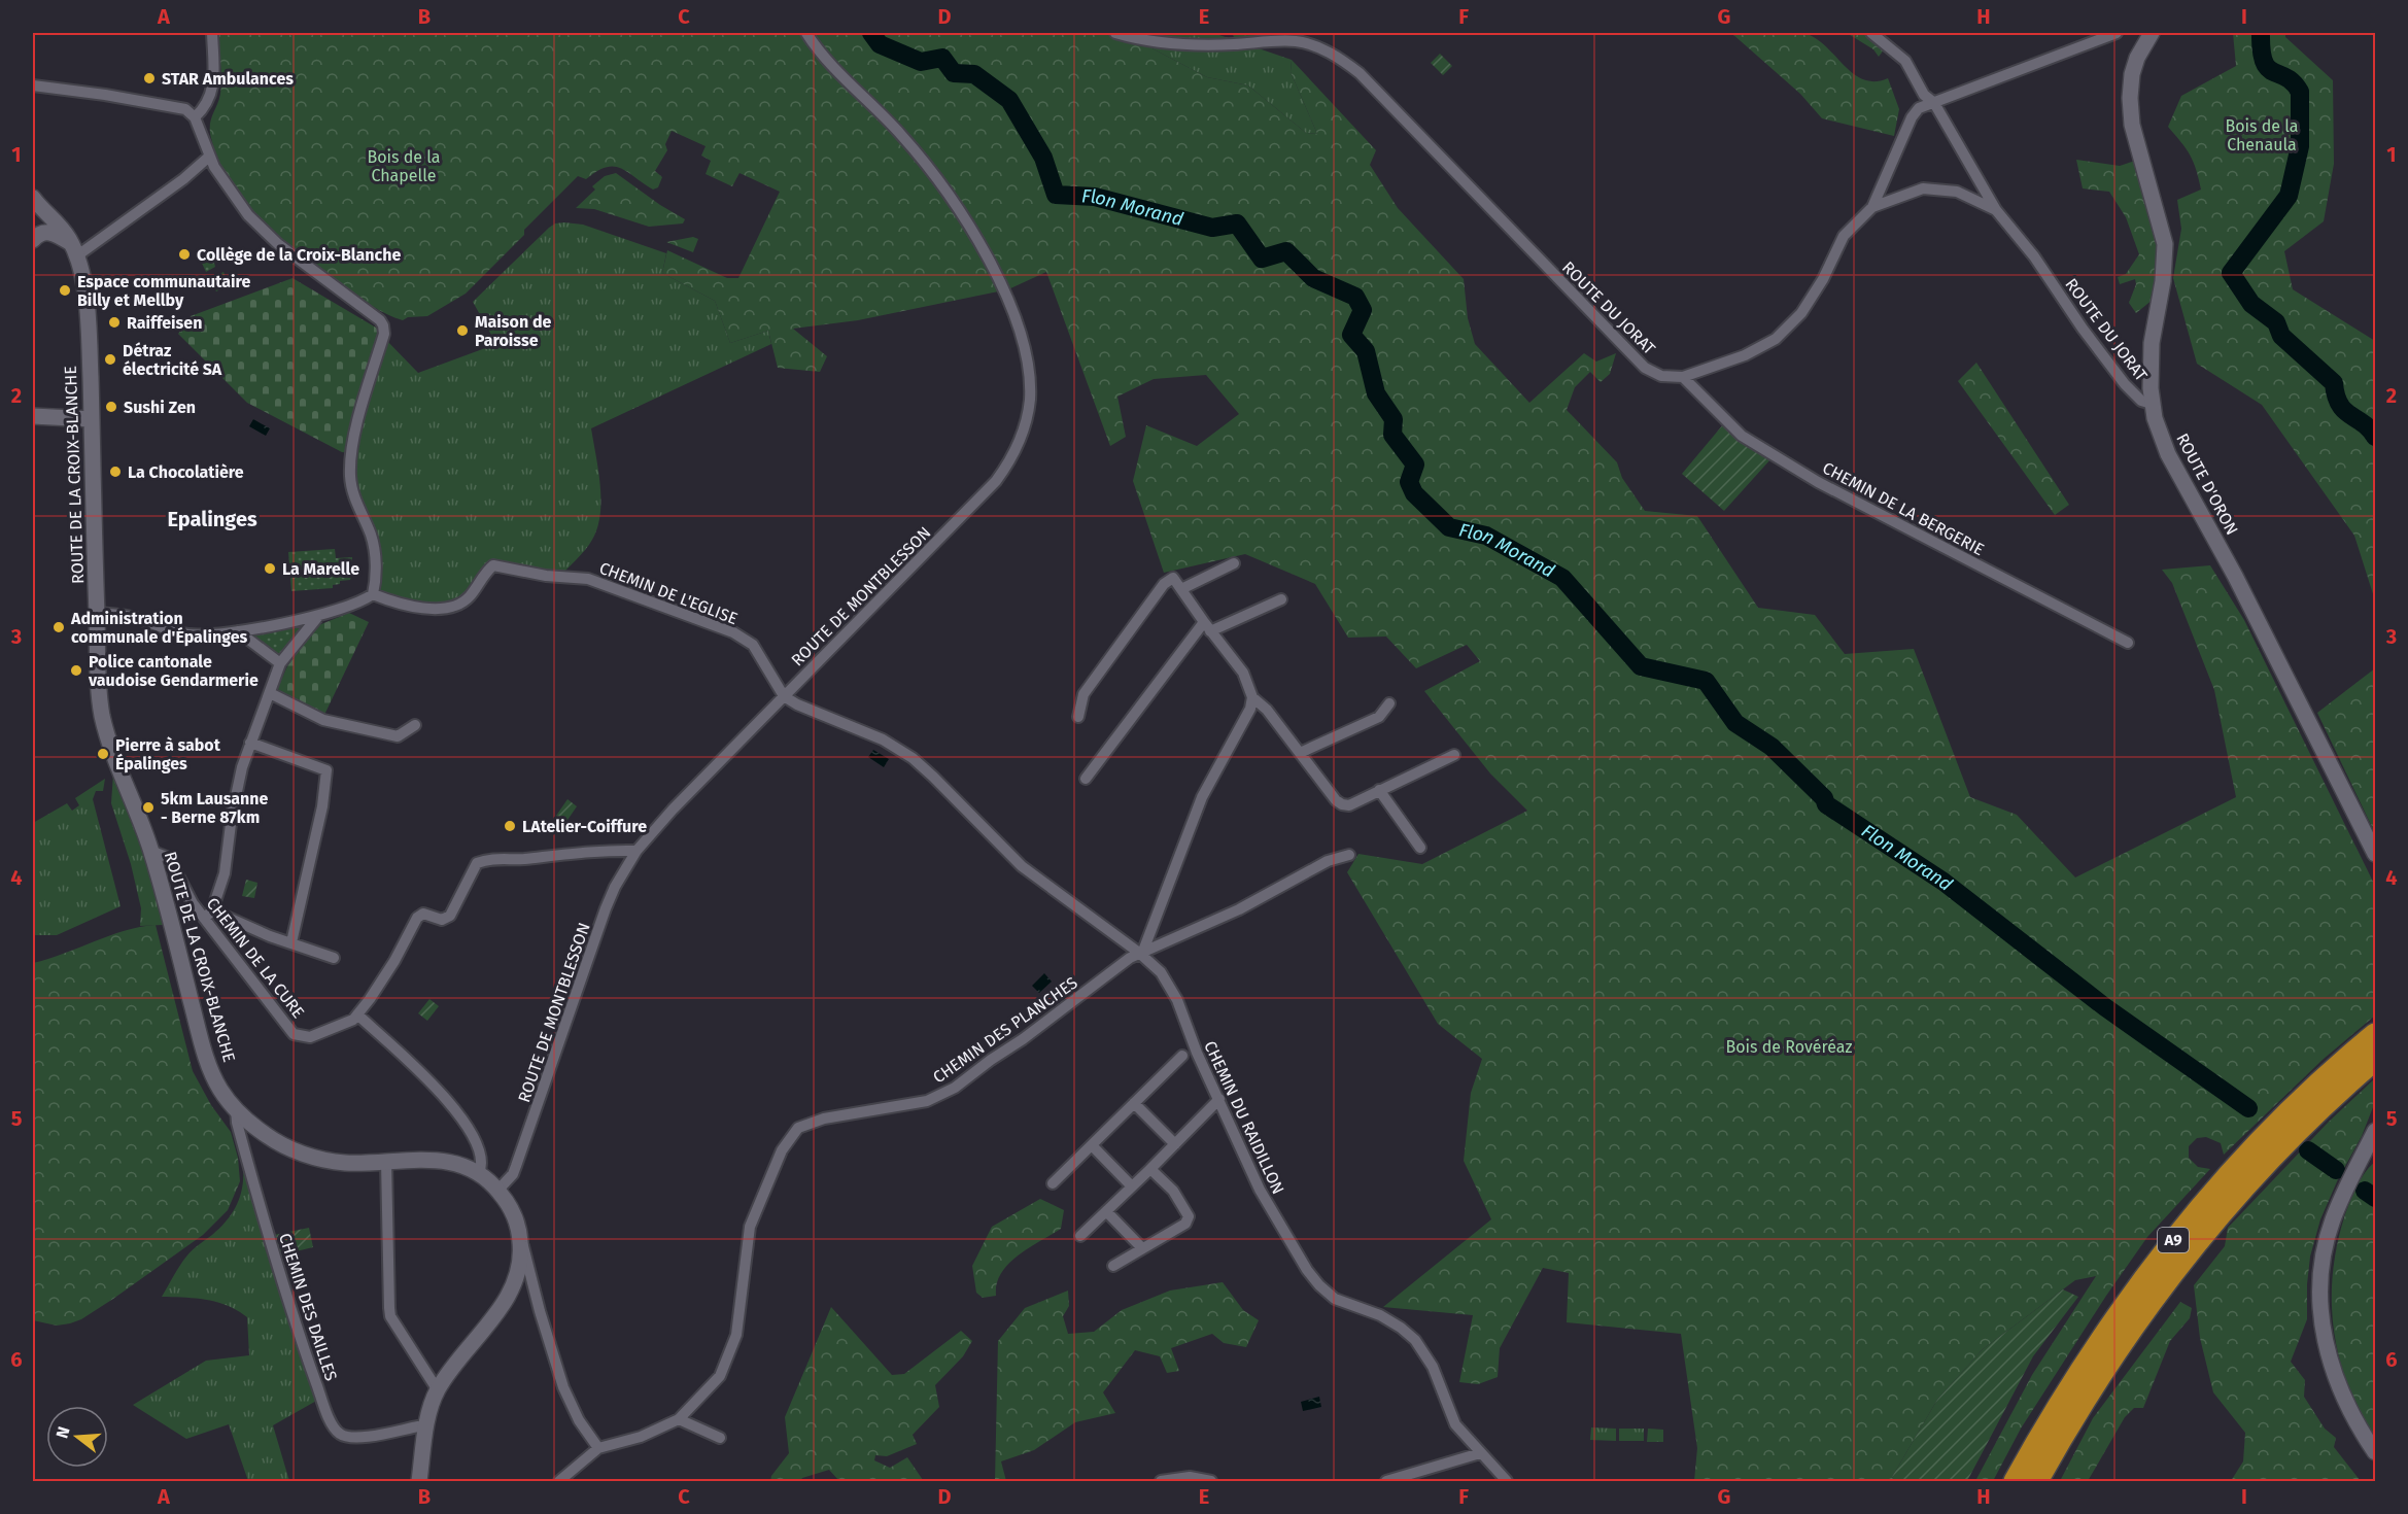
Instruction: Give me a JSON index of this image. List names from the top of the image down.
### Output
{
  "streets": {
    "highway": ["A9"],
    "street": [
      "ROUTE DU JORAT",
      "ROUTE DE LA CROIX-BLANCHE",
      "ROUTE D'ORON",
      "CHEMIN DE LA BERGERIE",
      "CHEMIN DE L'EGLISE",
      "ROUTE DE MONTBLESSON",
      "CHEMIN DE LA CURE",
      "CHEMIN DES PLANCHES",
      "CHEMIN DU RAIDILLON",
      "CHEMIN DES DAILLES"
    ]
  },
  "crossings": [
    ["ROUTE DU JORAT", "ROUTE D'ORON"],
    ["ROUTE DU JORAT", "CHEMIN DE LA BERGERIE"],
    ["ROUTE DE LA CROIX-BLANCHE", "ROUTE DE MONTBLESSON"],
    ["ROUTE DE LA CROIX-BLANCHE", "CHEMIN DE LA CURE"],
    ["ROUTE DE LA CROIX-BLANCHE", "CHEMIN DES DAILLES"],
    ["CHEMIN DE L'EGLISE", "ROUTE DE MONTBLESSON"],
    ["CHEMIN DE L'EGLISE", "CHEMIN DU RAIDILLON"],
    ["ROUTE DE MONTBLESSON", "CHEMIN DE LA CURE"],
    ["ROUTE DE MONTBLESSON", "CHEMIN DU RAIDILLON"],
    ["CHEMIN DES PLANCHES", "CHEMIN DU RAIDILLON"]
  ],
  "districts": ["Epalinges"],
  "water": ["Flon Morand"],
  "parks": ["Bois de la Chenaula", "Bois de la Chapelle", "Bois de Rovéréaz"],
  "places": [
    "STAR Ambulances",
    "Collège de la Croix-Blanche",
    "Espace communautaire Billy et Mellby",
    "Raiffeisen",
    "Maison de Paroisse",
    "Détraz électricité SA",
    "Sushi Zen",
    "La Chocolatière",
    "La Marelle",
    "Administration communale d'Épalinges",
    "Police cantonale vaudoise Gendarmerie",
    "Pierre à sabot Épalinges",
    "5km Lausanne - Berne 87km",
    "LAtelier-Coiffure"
  ],
  "north": "left",
  "grid": {
    "columns": [
      "A",
      "B",
      "C",
      "D",
      "E",
      "F",
      "G",
      "H",
      "I"
    ],
    "rows": [
      "1",
      "2",
      "3",
      "4",
      "5",
      "6"
    ]
  }
}
